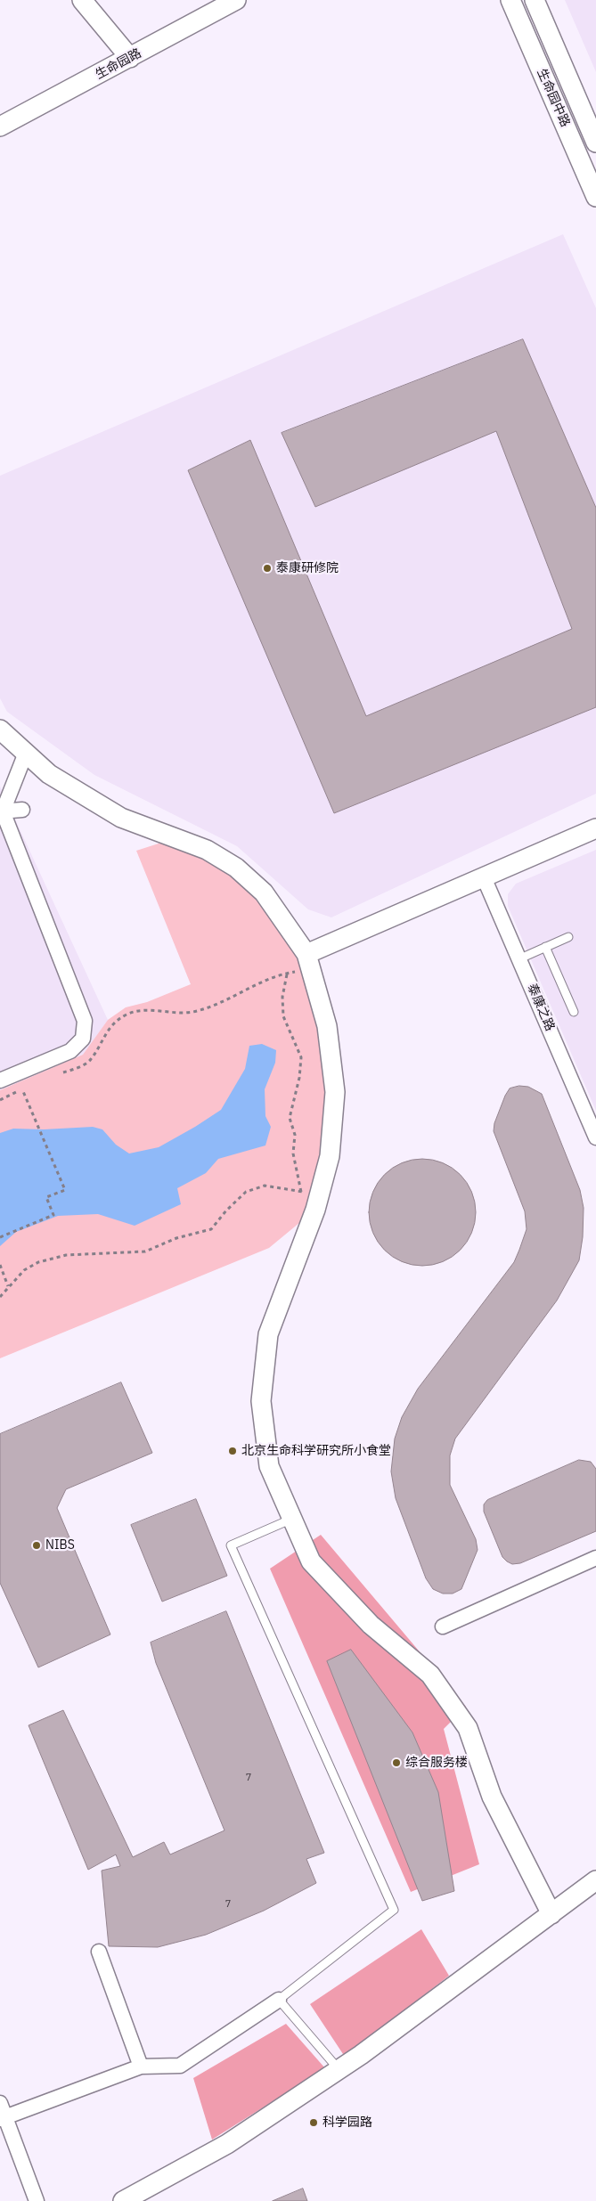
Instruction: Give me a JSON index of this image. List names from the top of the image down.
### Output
{
  "streets": {
    "street": ["生命园路", "生命园中路", "泰康之路"]
  },
  "places": [
    "泰康研修院",
    "北京生命科学研究所小食堂",
    "NIBS",
    "综合服务楼",
    "科学园路"
  ],
  "house_numbers": ["7", "7"]
}
